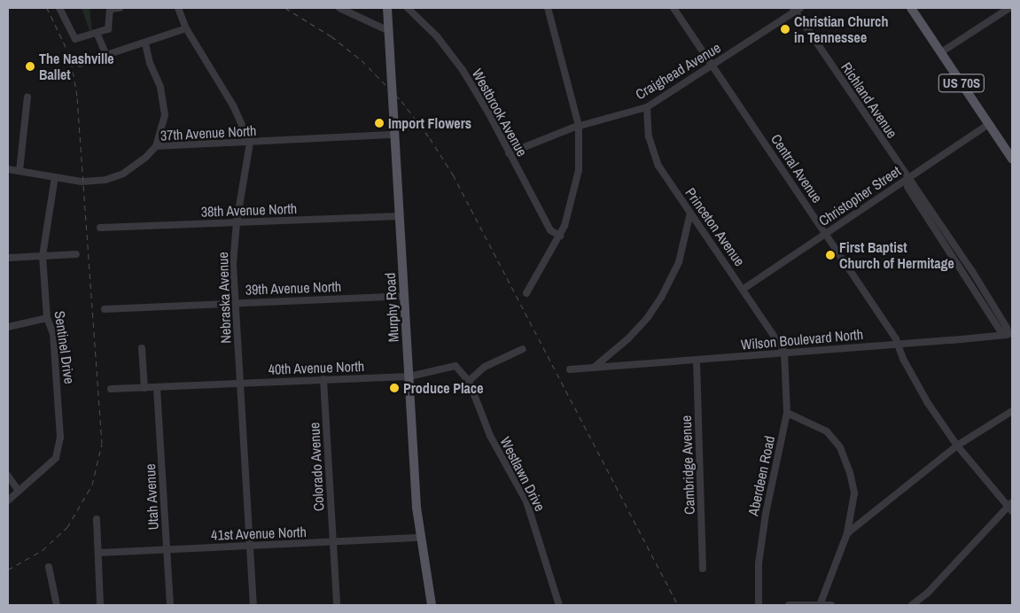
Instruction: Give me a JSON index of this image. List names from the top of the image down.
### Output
{
  "streets": {
    "main road": ["US 70S", "Murphy Road"],
    "street": [
      "Craighead Avenue",
      "Richland Avenue",
      "Westbrook Avenue",
      "37th Avenue North",
      "Central Avenue",
      "Christopher Street",
      "38th Avenue North",
      "Princeton Avenue",
      "39th Avenue North",
      "Nebraska Avenue",
      "Wilson Boulevard North",
      "Sentinel Drive",
      "40th Avenue North",
      "Cambridge Avenue",
      "Colorado Avenue",
      "Westlawn Drive",
      "Aberdeen Road",
      "Utah Avenue",
      "41st Avenue North"
    ]
  },
  "crossings": [
    ["Craighead Avenue", "Richland Avenue"],
    ["Craighead Avenue", "Westbrook Avenue"],
    ["Craighead Avenue", "Central Avenue"],
    ["Craighead Avenue", "Princeton Avenue"],
    ["US 70S", "Christopher Street"],
    ["Richland Avenue", "Christopher Street"],
    ["Richland Avenue", "Wilson Boulevard North"],
    ["37th Avenue North", "Nebraska Avenue"],
    ["37th Avenue North", "Murphy Road"],
    ["37th Avenue North", "Sentinel Drive"],
    ["Central Avenue", "Christopher Street"],
    ["Central Avenue", "Wilson Boulevard North"],
    ["Christopher Street", "Princeton Avenue"],
    ["38th Avenue North", "Nebraska Avenue"],
    ["38th Avenue North", "Murphy Road"],
    ["Princeton Avenue", "Wilson Boulevard North"],
    ["Princeton Avenue", "Aberdeen Road"],
    ["39th Avenue North", "Nebraska Avenue"],
    ["39th Avenue North", "Murphy Road"],
    ["Nebraska Avenue", "40th Avenue North"],
    ["Nebraska Avenue", "41st Avenue North"],
    ["Murphy Road", "40th Avenue North"],
    ["Murphy Road", "41st Avenue North"],
    ["Wilson Boulevard North", "Cambridge Avenue"],
    ["Wilson Boulevard North", "Aberdeen Road"],
    ["40th Avenue North", "Colorado Avenue"],
    ["40th Avenue North", "Westlawn Drive"],
    ["40th Avenue North", "Utah Avenue"],
    ["Colorado Avenue", "41st Avenue North"],
    ["Utah Avenue", "41st Avenue North"]
  ],
  "places": [
    "Christian Church in Tennessee",
    "The Nashville Ballet",
    "Import Flowers",
    "First Baptist Church of Hermitage",
    "Produce Place"
  ]
}
